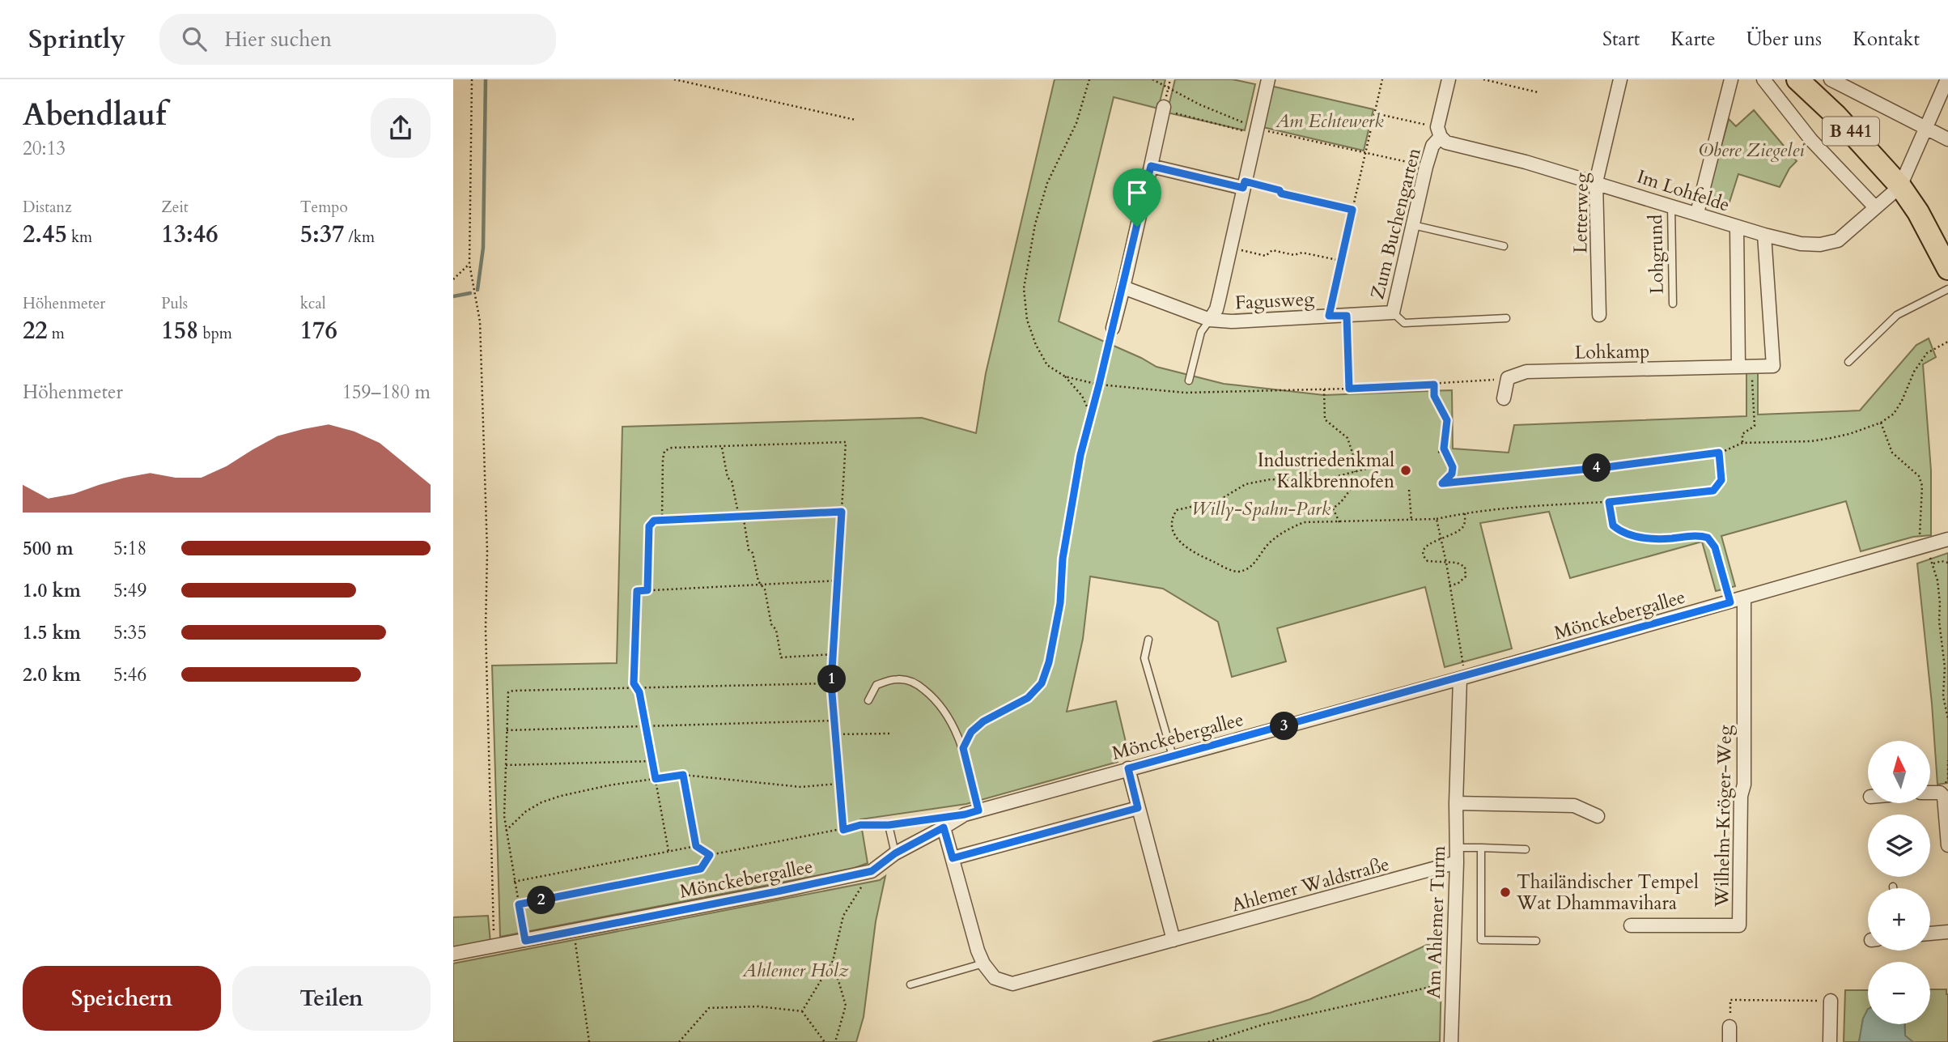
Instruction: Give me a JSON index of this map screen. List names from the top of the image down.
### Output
{
  "streets": {
    "main road": ["B 441"],
    "street": [
      "Im Lohfelde",
      "Letterweg",
      "Zum Buchengarten",
      "Fagusweg",
      "Lohkamp",
      "Mönckebergallee",
      "Wilhelm-Kröger-Weg",
      "Ahlemer Waldstraße",
      "Am Ahlemer Turm"
    ],
    "lane": ["Lohgrund"]
  },
  "crossings": [
    ["B 441", "Im Lohfelde"],
    ["Im Lohfelde", "Letterweg"],
    ["Im Lohfelde", "Zum Buchengarten"],
    ["Im Lohfelde", "Lohgrund"],
    ["Im Lohfelde", "Lohkamp"],
    ["Zum Buchengarten", "Fagusweg"],
    ["Mönckebergallee", "Wilhelm-Kröger-Weg"],
    ["Mönckebergallee", "Am Ahlemer Turm"],
    ["Ahlemer Waldstraße", "Am Ahlemer Turm"]
  ],
  "parks": [
    "Am Echtewerk",
    "Obere Ziegelei",
    "Willy-Spahn-Park",
    "Ahlemer Holz"
  ],
  "places": ["Industriedenkmal Kalkbrennofen", "Thailändischer Tempel Wat Dhammavihara"],
  "north": "top",
  "page": {
    "header": "Sprintly",
    "search": "Hier suchen",
    "nav": [
      "Start",
      "Karte",
      "Über uns",
      "Kontakt"
    ],
    "heading": ["Abendlauf", "20:13"],
    "stats": [
      ["Distanz", "2.45 km"],
      ["Zeit", "13:46"],
      ["Tempo", "5:37 /km"],
      ["Höhenmeter", "22 m"],
      ["Puls", "158 bpm"],
      ["kcal", "176"]
    ],
    "chart": ["Höhenmeter", "159–180 m"],
    "pins": [
      "4",
      "1",
      "3",
      "2"
    ],
    "list": [
      {
        "name": "500 m",
        "note": "5:18"
      },
      {
        "name": "1.0 km",
        "note": "5:49"
      },
      {
        "name": "1.5 km",
        "note": "5:35"
      },
      {
        "name": "2.0 km",
        "note": "5:46"
      }
    ],
    "map_buttons": ["+", "−"],
    "buttons": ["Speichern", "Teilen"]
  }
}
